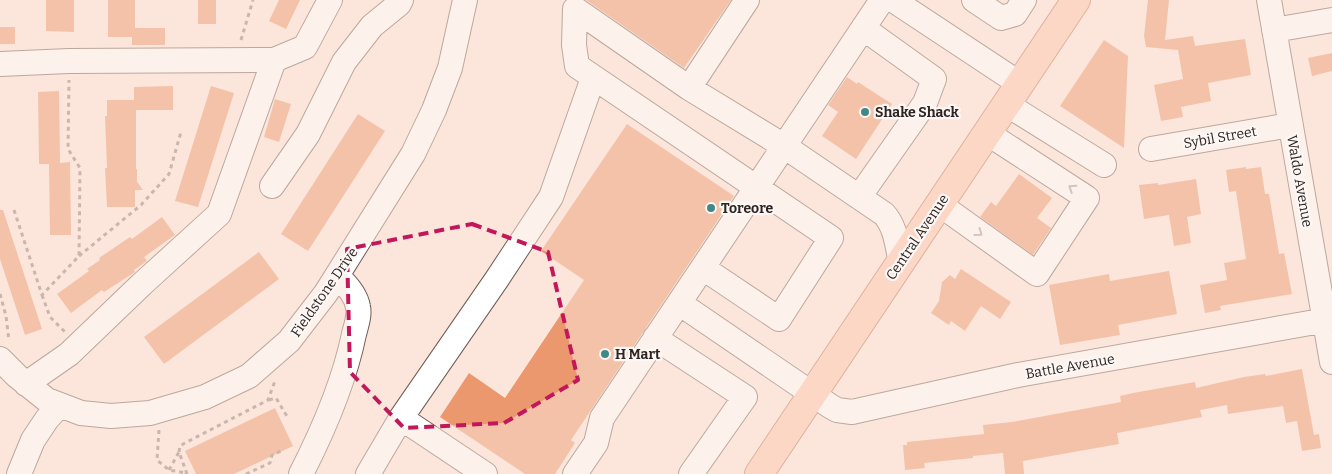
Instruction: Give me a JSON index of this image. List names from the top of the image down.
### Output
{
  "streets": {
    "main road": ["Central Avenue"],
    "street": [
      "Sybil Street",
      "Waldo Avenue",
      "Fieldstone Drive",
      "Battle Avenue"
    ]
  },
  "crossings": [
    ["Sybil Street", "Waldo Avenue"],
    ["Waldo Avenue", "Battle Avenue"],
    ["Central Avenue", "Battle Avenue"]
  ],
  "places": ["Shake Shack", "Toreore", "H Mart"]
}
